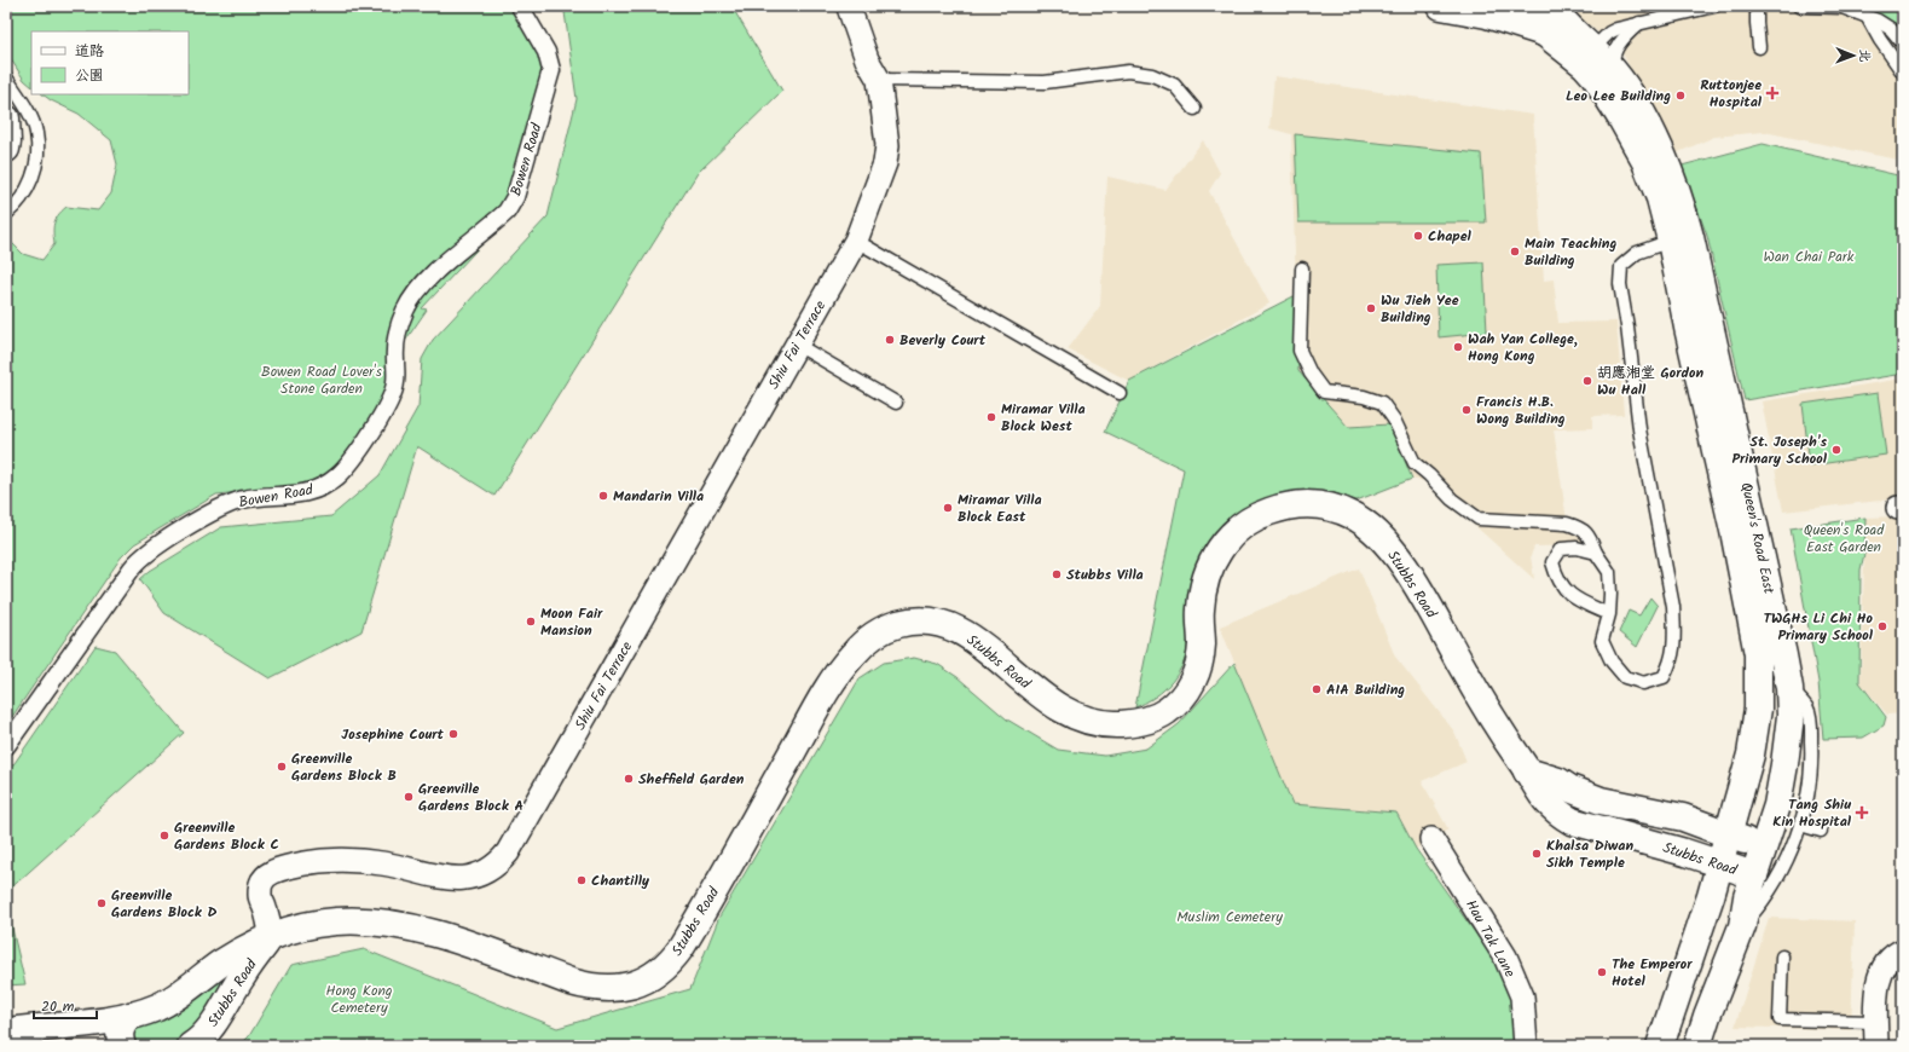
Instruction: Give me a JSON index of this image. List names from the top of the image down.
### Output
{
  "streets": {
    "main road": ["Queen's Road East", "Stubbs Road"],
    "street": ["Bowen Road", "Shiu Fai Terrace", "Hau Tak Lane"]
  },
  "crossings": [
    ["Shiu Fai Terrace", "Stubbs Road"],
    ["Queen's Road East", "Stubbs Road"]
  ],
  "parks": [
    "Wan Chai Park",
    "Bowen Road Lover's Stone Garden",
    "Queen's Road East Garden",
    "Muslim Cemetery",
    "Hong Kong Cemetery"
  ],
  "places": {
    "health": ["Ruttonjee Hospital", "Tang Shiu Kin Hospital"],
    "other": [
      "Leo Lee Building",
      "Chapel",
      "Main Teaching Building",
      "Wu Jieh Yee Building",
      "Beverly Court",
      "Wah Yan College, Hong Kong",
      "胡應湘堂 Gordon Wu Hall",
      "Francis H.B. Wong Building",
      "Miramar Villa Block West",
      "St. Joseph's Primary School",
      "Mandarin Villa",
      "Miramar Villa Block East",
      "Stubbs Villa",
      "Moon Fair Mansion",
      "TWGHs Li Chi Ho Primary School",
      "AIA Building",
      "Josephine Court",
      "Greenville Gardens Block B",
      "Sheffield Garden",
      "Greenville Gardens Block A",
      "Greenville Gardens Block C",
      "Khalsa Diwan Sikh Temple",
      "Chantilly",
      "Greenville Gardens Block D",
      "The Emperor Hotel"
    ]
  },
  "legend": ["道路", "公園"],
  "scale_bar": "20 m",
  "north": "right"
}
